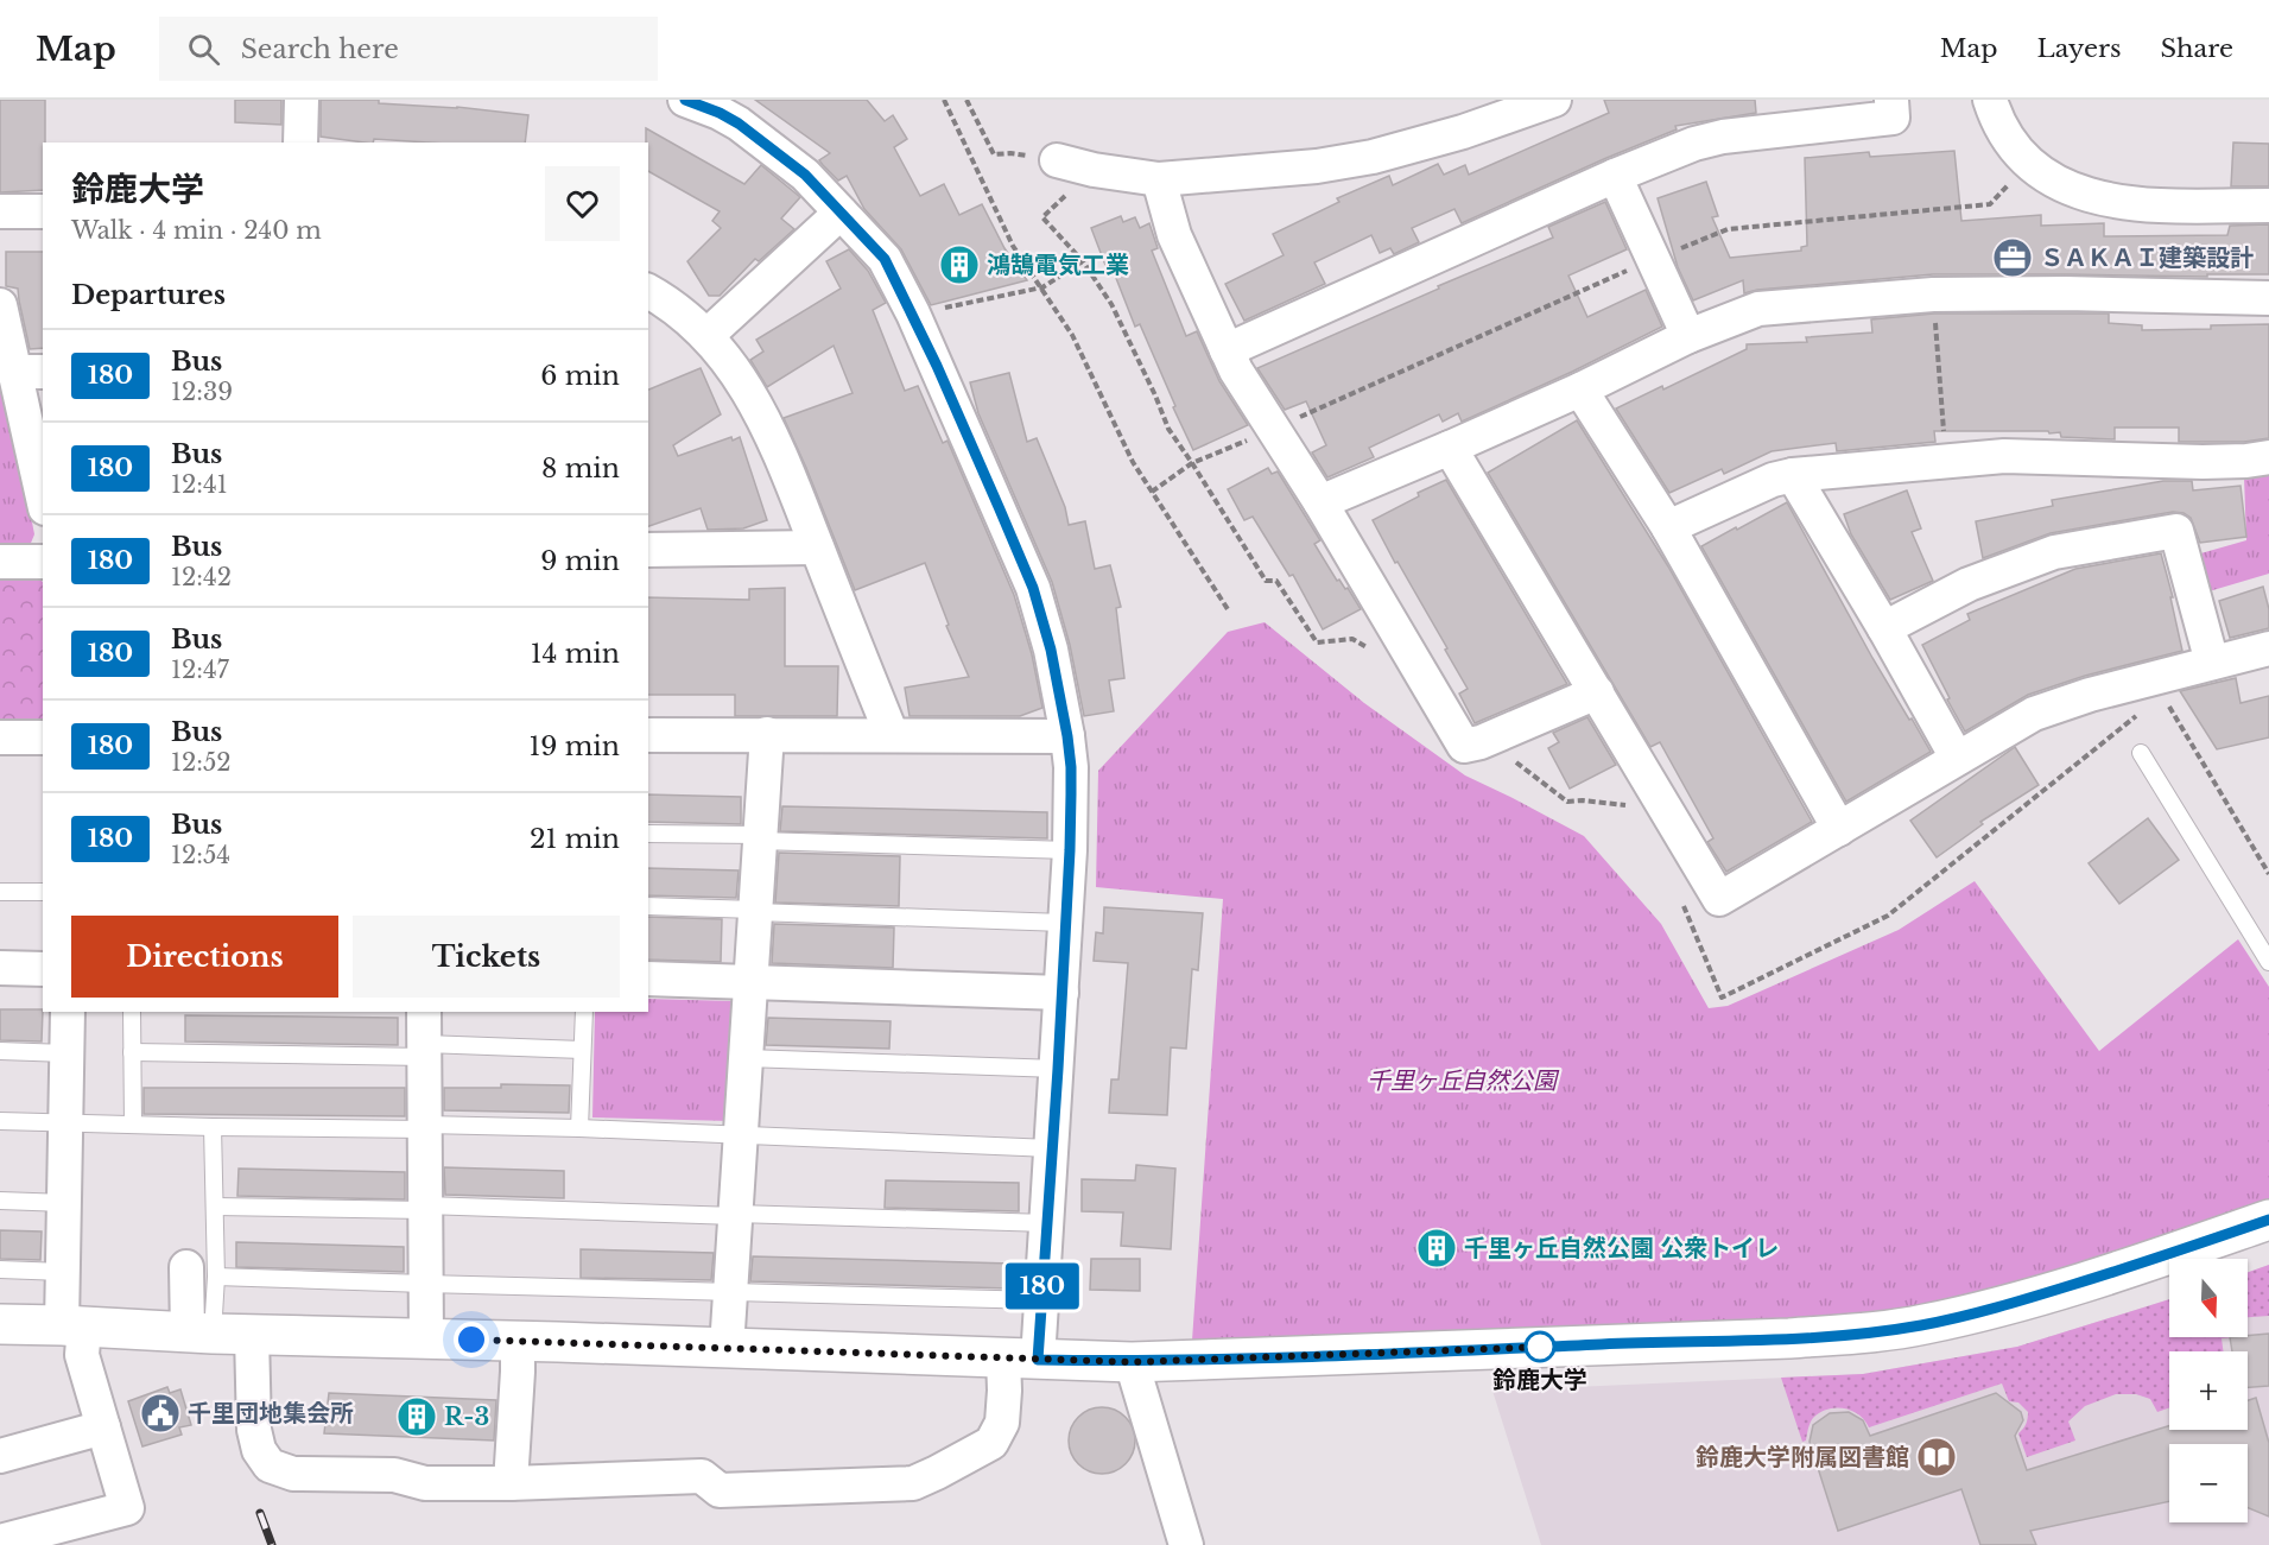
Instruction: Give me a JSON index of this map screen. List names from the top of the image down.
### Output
{
  "parks": ["千里ヶ丘自然公園"],
  "places": {
    "office": ["ＳＡＫＡＩ建築設計"],
    "building": ["鴻鵠電気工業", "千里ヶ丘自然公園 公衆トイレ", "R-3"],
    "other": ["鈴鹿大学"],
    "public building": ["千里団地集会所"],
    "library": ["鈴鹿大学附属図書館"]
  },
  "lines": ["bus line 180"],
  "north": "bottom",
  "page": {
    "header": "Map",
    "search": "Search here",
    "nav": ["Map", "Layers", "Share"],
    "on_map": "180",
    "heading": [
      ["鈴鹿大学", "Walk · 4 min · 240 m"],
      "Departures"
    ],
    "list": [
      {
        "mark": "180",
        "name": "Bus",
        "note": "12:39",
        "value": "6 min"
      },
      {
        "mark": "180",
        "name": "Bus",
        "note": "12:41",
        "value": "8 min"
      },
      {
        "mark": "180",
        "name": "Bus",
        "note": "12:42",
        "value": "9 min"
      },
      {
        "mark": "180",
        "name": "Bus",
        "note": "12:47",
        "value": "14 min"
      },
      {
        "mark": "180",
        "name": "Bus",
        "note": "12:52",
        "value": "19 min"
      },
      {
        "mark": "180",
        "name": "Bus",
        "note": "12:54",
        "value": "21 min"
      }
    ],
    "buttons": ["Directions", "Tickets"],
    "map_buttons": ["+", "−"]
  }
}
